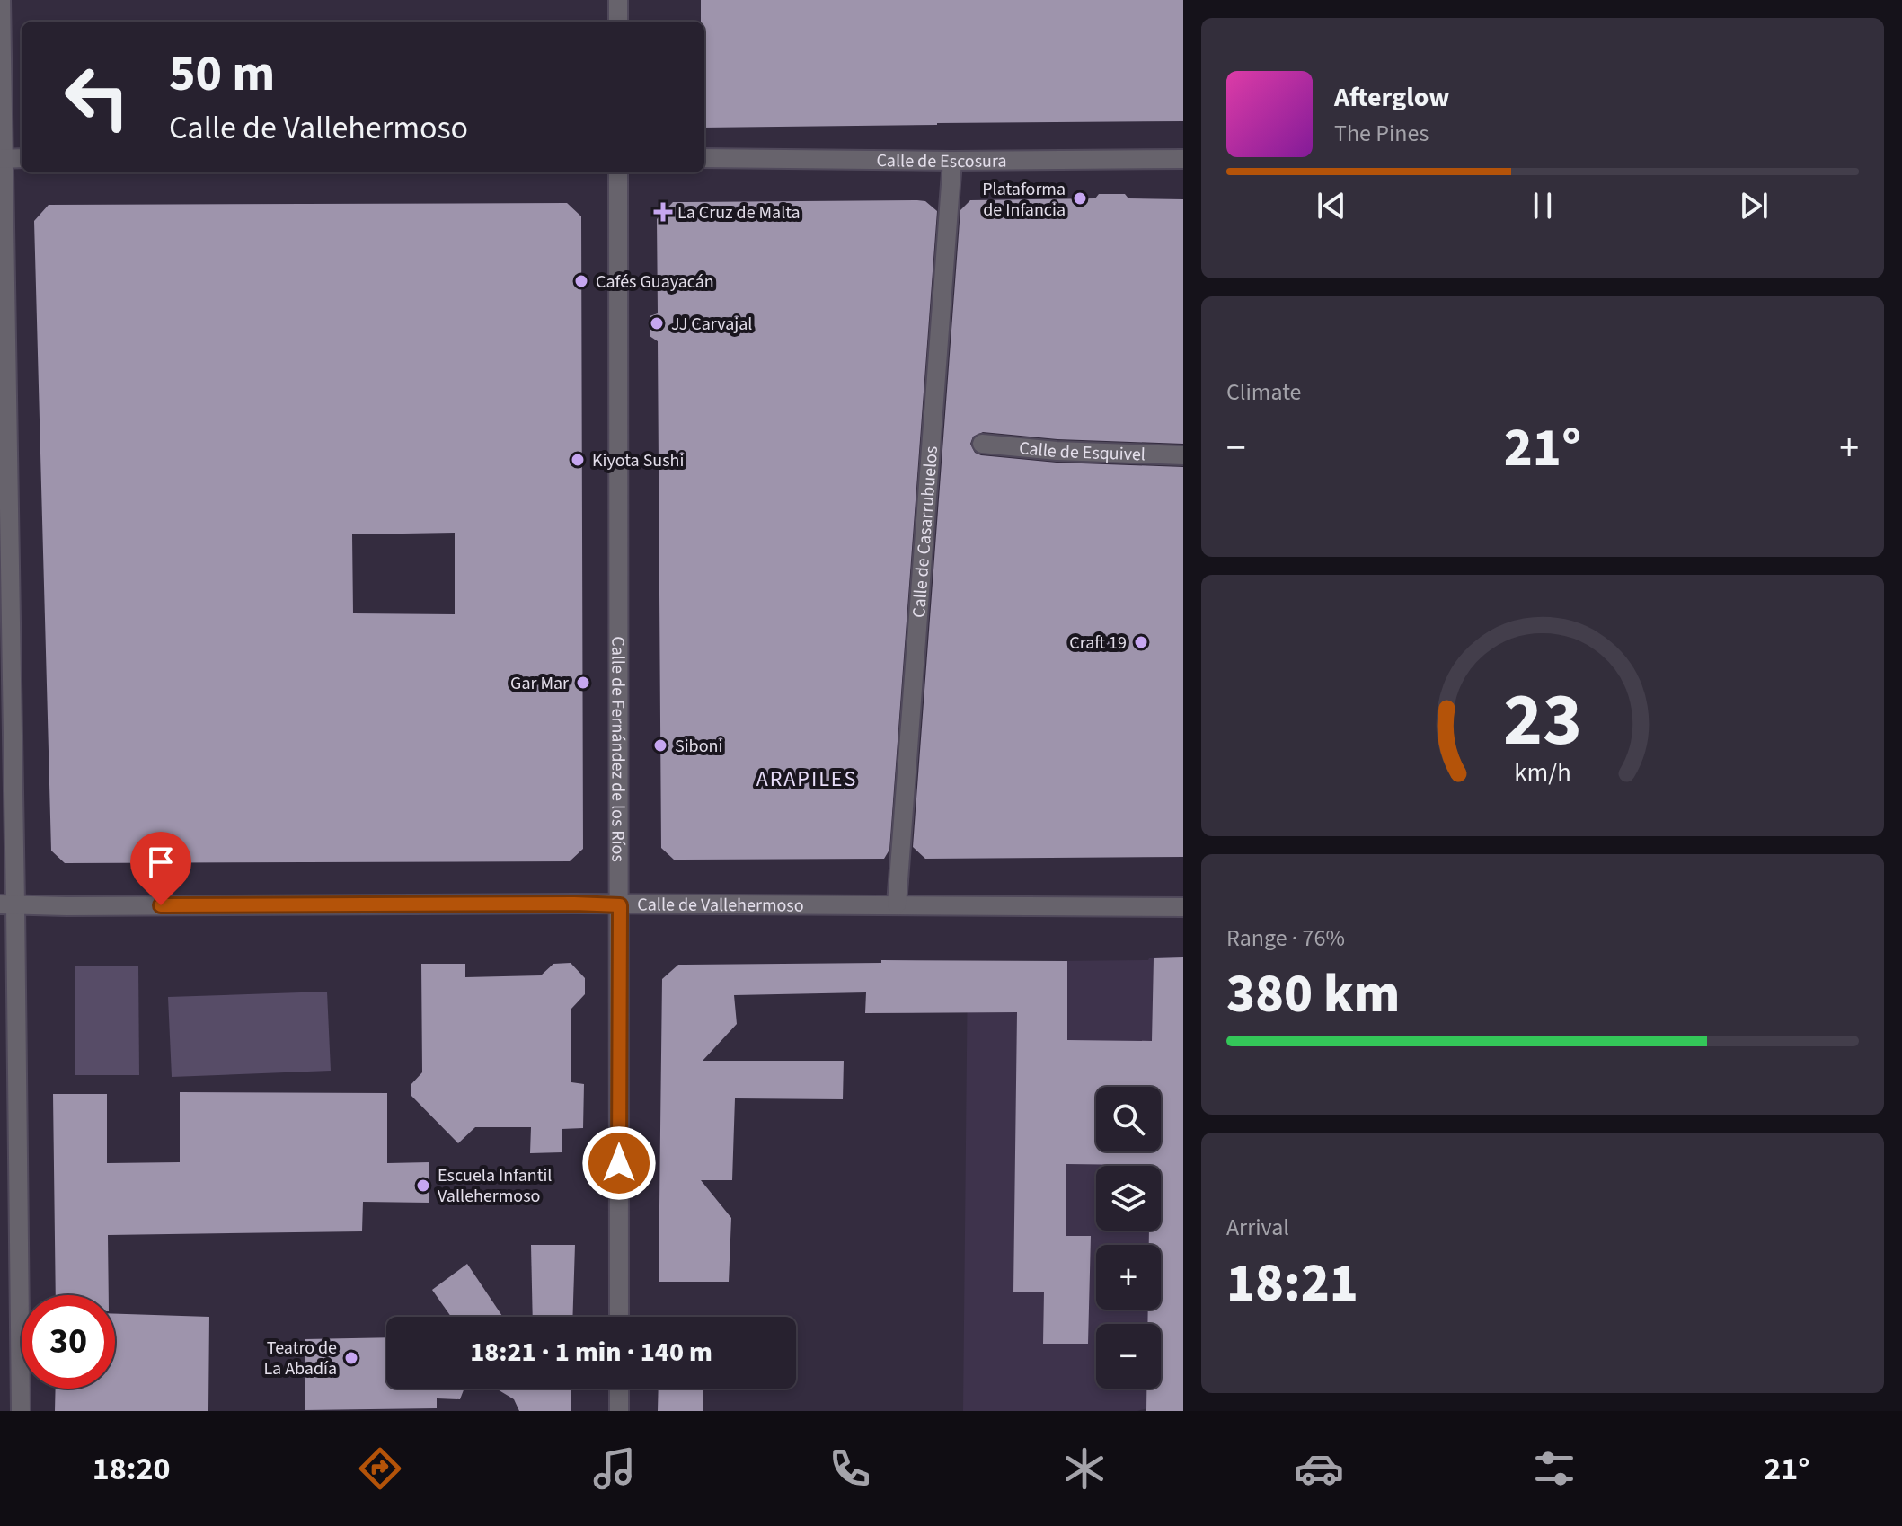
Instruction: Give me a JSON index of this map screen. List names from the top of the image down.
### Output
{
  "streets": {
    "street": [
      "Calle de Escosura",
      "Calle de Esquivel",
      "Calle de Casarrubuelos",
      "Calle de Fernández de los Ríos",
      "Calle de Vallehermoso"
    ]
  },
  "crossings": [
    ["Calle de Escosura", "Calle de Casarrubuelos"],
    ["Calle de Casarrubuelos", "Calle de Vallehermoso"],
    ["Calle de Fernández de los Ríos", "Calle de Vallehermoso"]
  ],
  "districts": ["ARAPILES"],
  "places": {
    "other": [
      "Plataforma de Infancia",
      "Cafés Guayacán",
      "JJ Carvajal",
      "Kiyota Sushi",
      "Craft 19",
      "Gar Mar",
      "Siboni",
      "Escuela Infantil Vallehermoso",
      "Teatro de La Abadía"
    ],
    "health": ["La Cruz de Malta"]
  },
  "page": {
    "turn": ["50 m", "Calle de Vallehermoso"],
    "song": ["Afterglow", "The Pines"],
    "tile": [
      "Climate",
      ["Range · 76%", "380 km"],
      ["Arrival", "18:21"]
    ],
    "heat": ["−", "21°", "+"],
    "map_buttons": ["+", "−"],
    "limit": "30",
    "trip": "18:21 · 1 min · 140 m",
    "tabs": ["18:20", "21°"],
    "gauge": ["23", "km/h"]
  }
}
